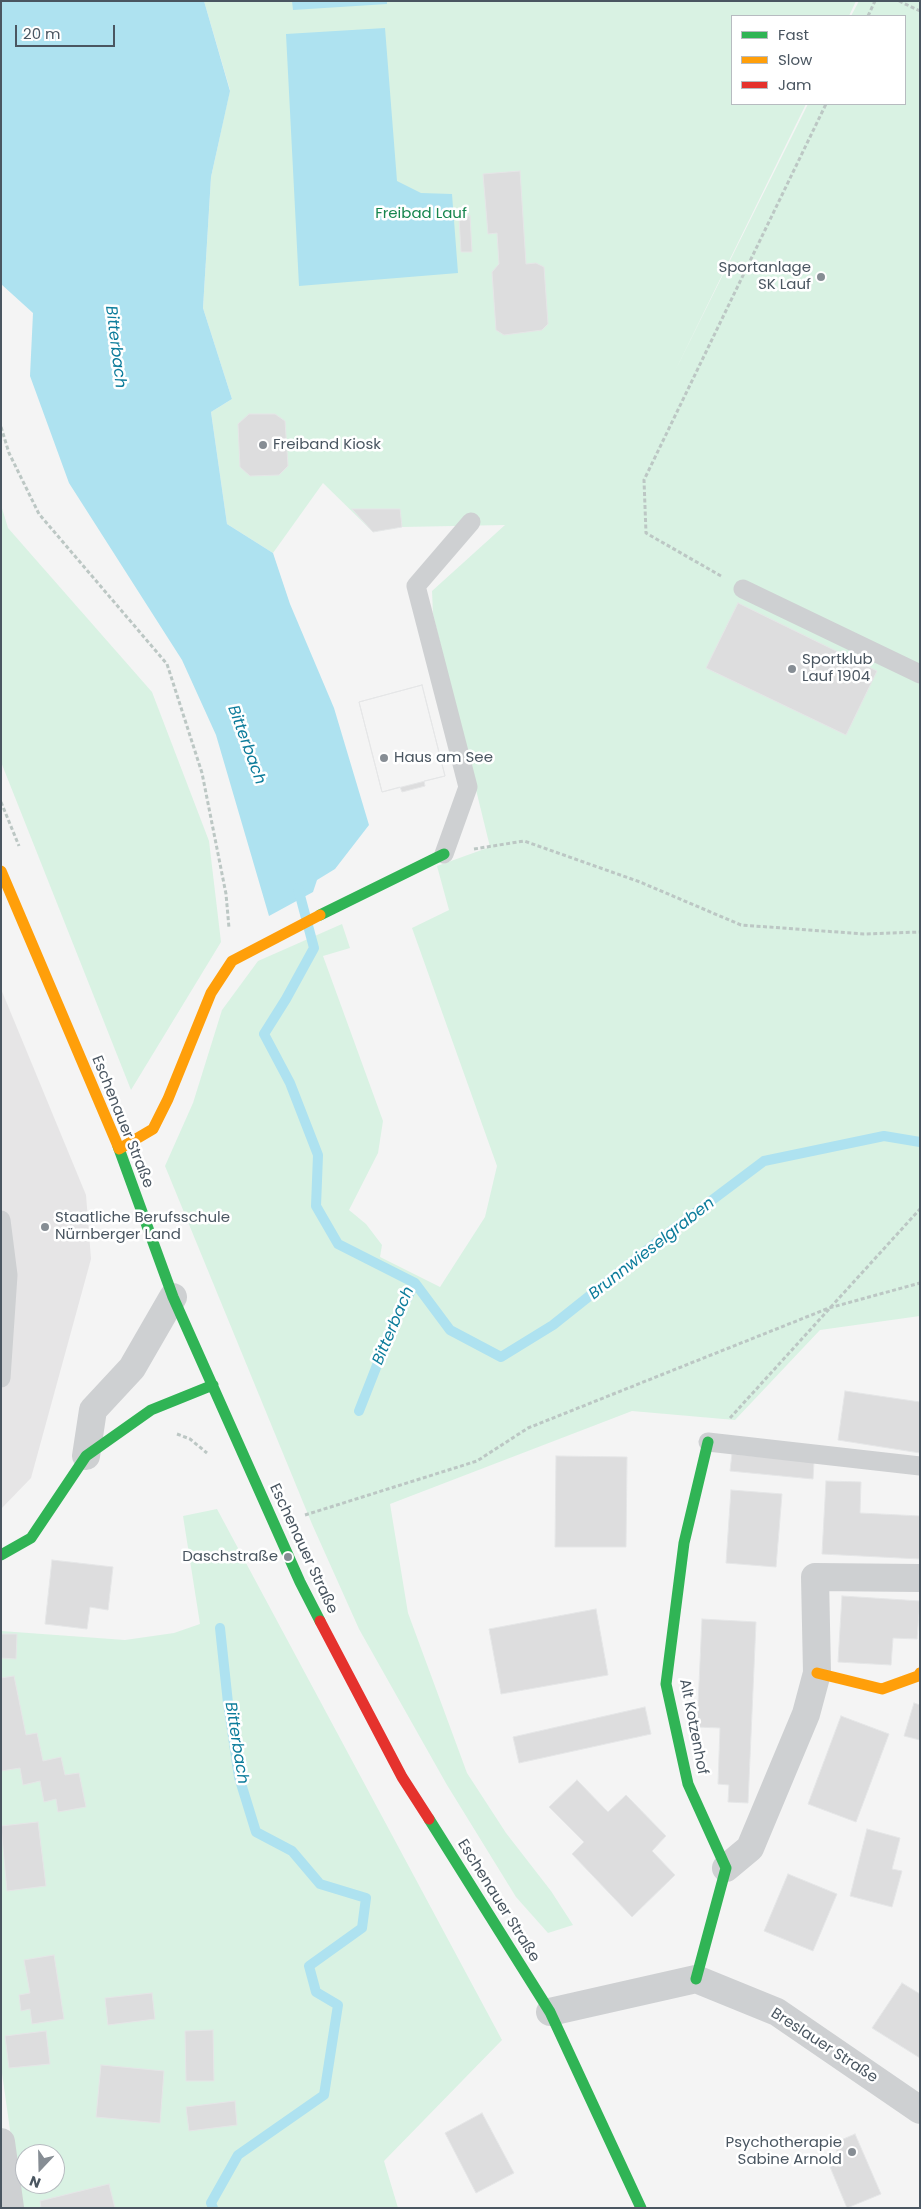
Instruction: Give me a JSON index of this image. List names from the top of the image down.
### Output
{
  "streets": {
    "main road": ["Eschenauer Straße", "Alt Kotzenhof"],
    "street": ["Breslauer Straße"]
  },
  "water": ["Bitterbach", "Brunnwieselgraben"],
  "parks": ["Freibad Lauf"],
  "places": [
    "Sportanlage SK Lauf",
    "Freiband Kiosk",
    "Sportklub Lauf 1904",
    "Haus am See",
    "Staatliche Berufsschule Nürnberger Land",
    "Daschstraße",
    "Psychotherapie Sabine Arnold"
  ],
  "legend": ["Fast", "Slow", "Jam"],
  "scale_bar": "20 m",
  "north": "bottom"
}
